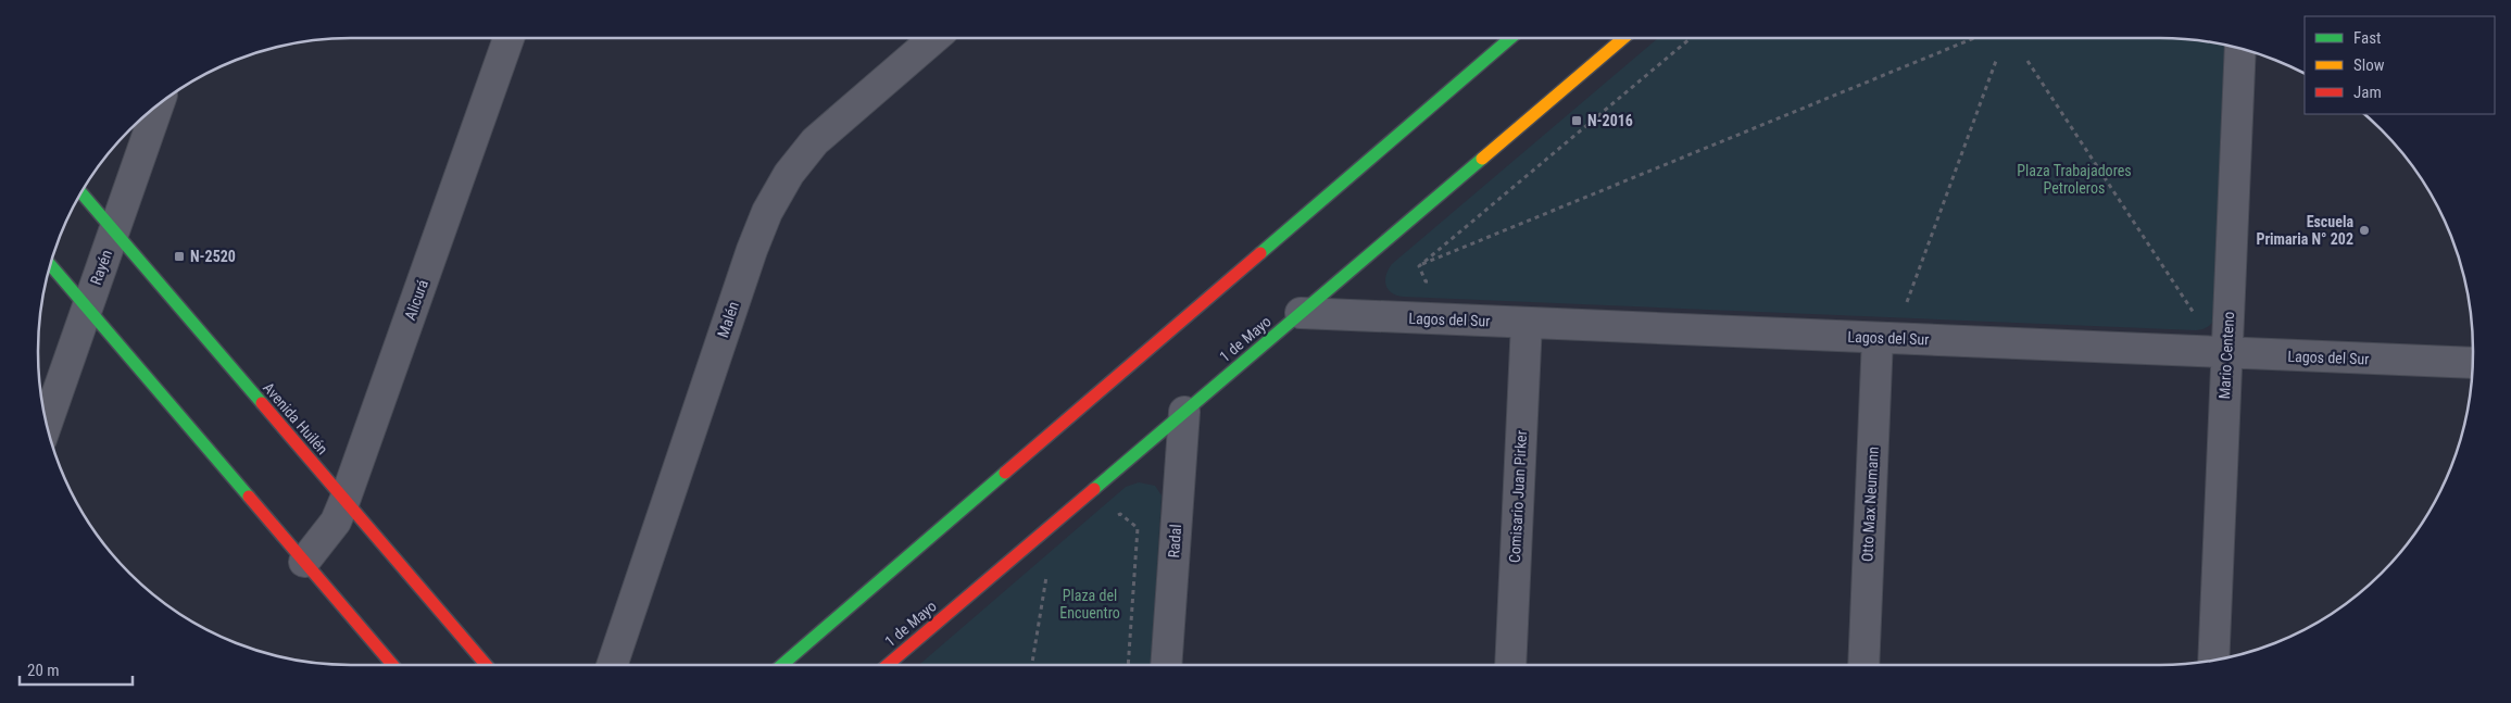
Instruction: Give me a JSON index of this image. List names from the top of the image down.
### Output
{
  "streets": {
    "main road": ["1 de Mayo", "Avenida Huilén"],
    "street": [
      "Rayén",
      "Alicurá",
      "Malén",
      "Lagos del Sur",
      "Mario Centeno",
      "Comisario Juan Pirker",
      "Otto Max Neumann",
      "Radal"
    ]
  },
  "crossings": [
    ["Rayén", "Avenida Huilén"],
    ["Alicurá", "Avenida Huilén"],
    ["Lagos del Sur", "1 de Mayo"],
    ["Lagos del Sur", "Mario Centeno"],
    ["Lagos del Sur", "Comisario Juan Pirker"],
    ["Lagos del Sur", "Otto Max Neumann"],
    ["1 de Mayo", "Radal"]
  ],
  "parks": ["Plaza Trabajadores Petroleros", "Plaza del Encuentro"],
  "places": {
    "transit": ["N-2016", "N-2520"],
    "other": ["Escuela Primaria N° 202"]
  },
  "legend": ["Fast", "Slow", "Jam"],
  "scale_bar": "20 m"
}
